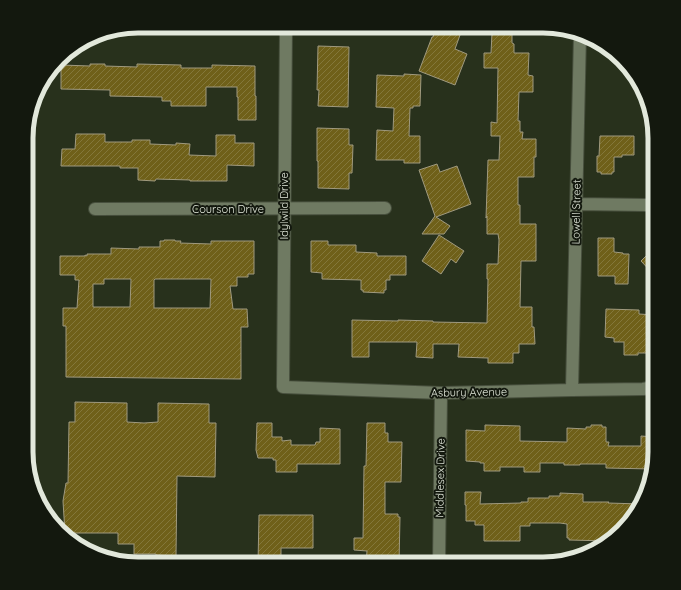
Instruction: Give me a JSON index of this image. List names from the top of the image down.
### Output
{
  "streets": {
    "street": [
      "Idylwild Drive",
      "Courson Drive",
      "Lowell Street",
      "Asbury Avenue",
      "Middlesex Drive"
    ]
  },
  "crossings": [
    ["Idylwild Drive", "Courson Drive"],
    ["Idylwild Drive", "Asbury Avenue"],
    ["Lowell Street", "Asbury Avenue"],
    ["Asbury Avenue", "Middlesex Drive"]
  ]
}
